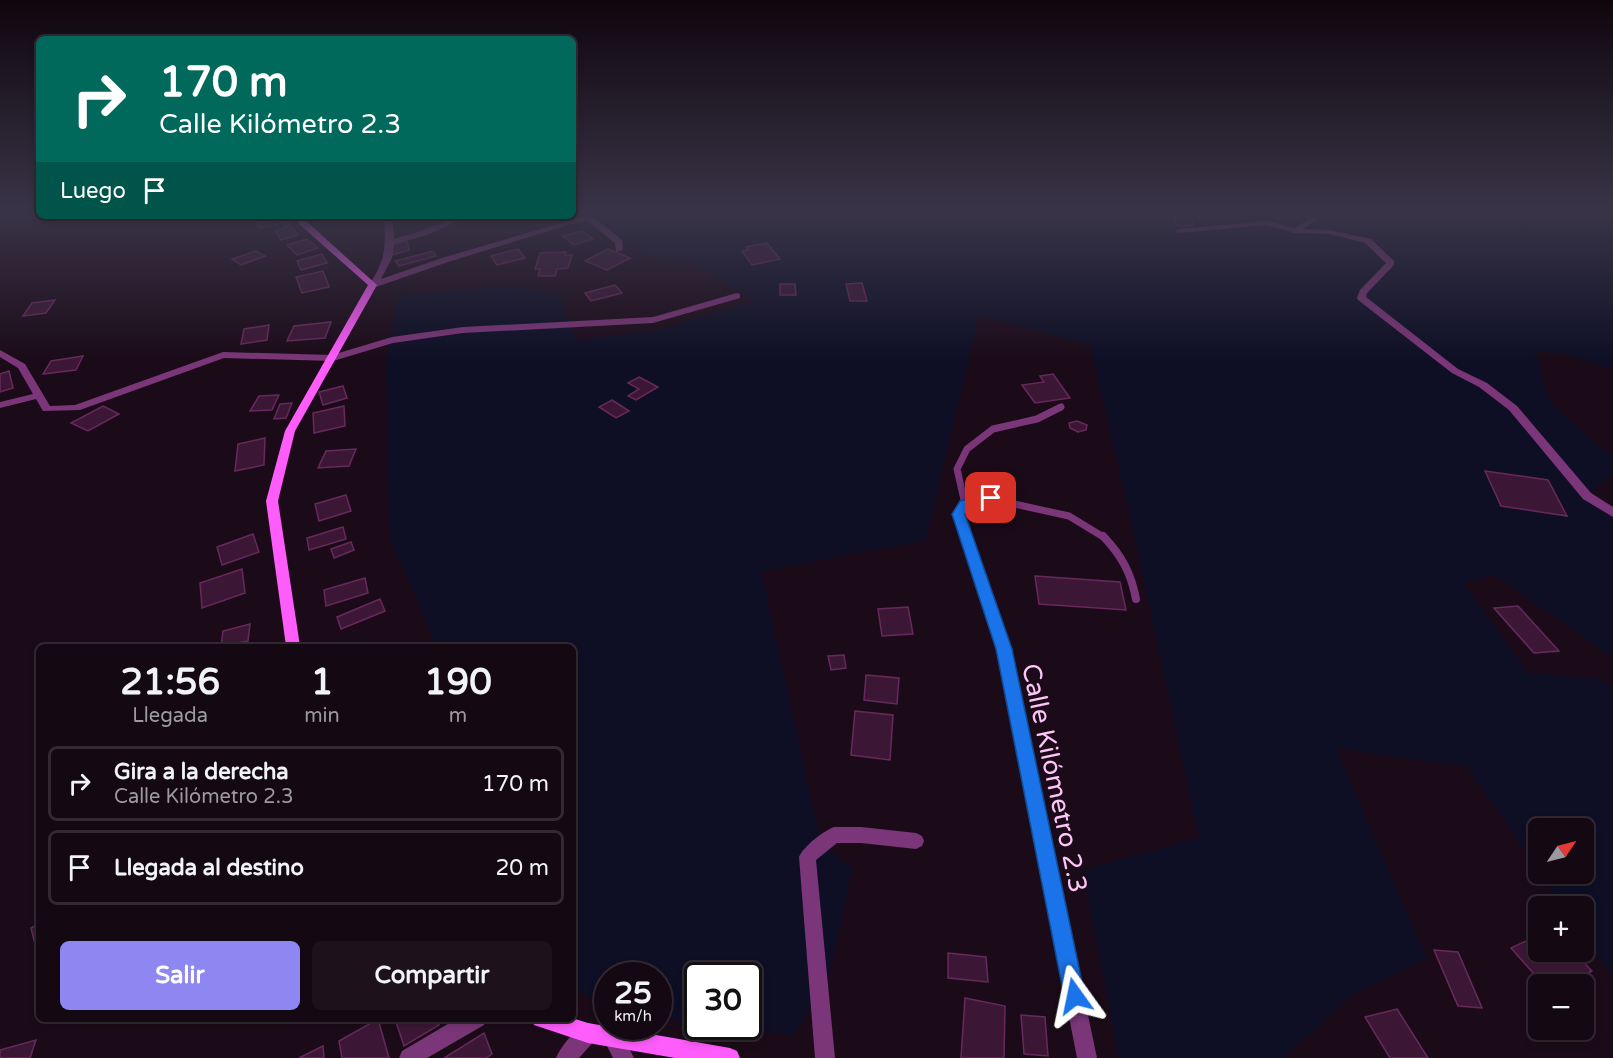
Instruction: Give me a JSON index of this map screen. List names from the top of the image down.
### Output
{
  "streets": {
    "street": ["Calle Kilómetro 2.3"]
  },
  "north": "top right",
  "page": {
    "turn": ["170 m", "Calle Kilómetro 2.3"],
    "then": "Luego",
    "eta": [
      "21:56",
      "Llegada",
      "1",
      "min",
      "190",
      "m"
    ],
    "list": [
      {
        "name": "Gira a la derecha",
        "note": "Calle Kilómetro 2.3",
        "value": "170 m"
      },
      {
        "name": "Llegada al destino",
        "value": "20 m"
      }
    ],
    "map_buttons": ["+", "−"],
    "buttons": ["Salir", "Compartir"],
    "speed": "25 km/h",
    "limit": "30"
  }
}
